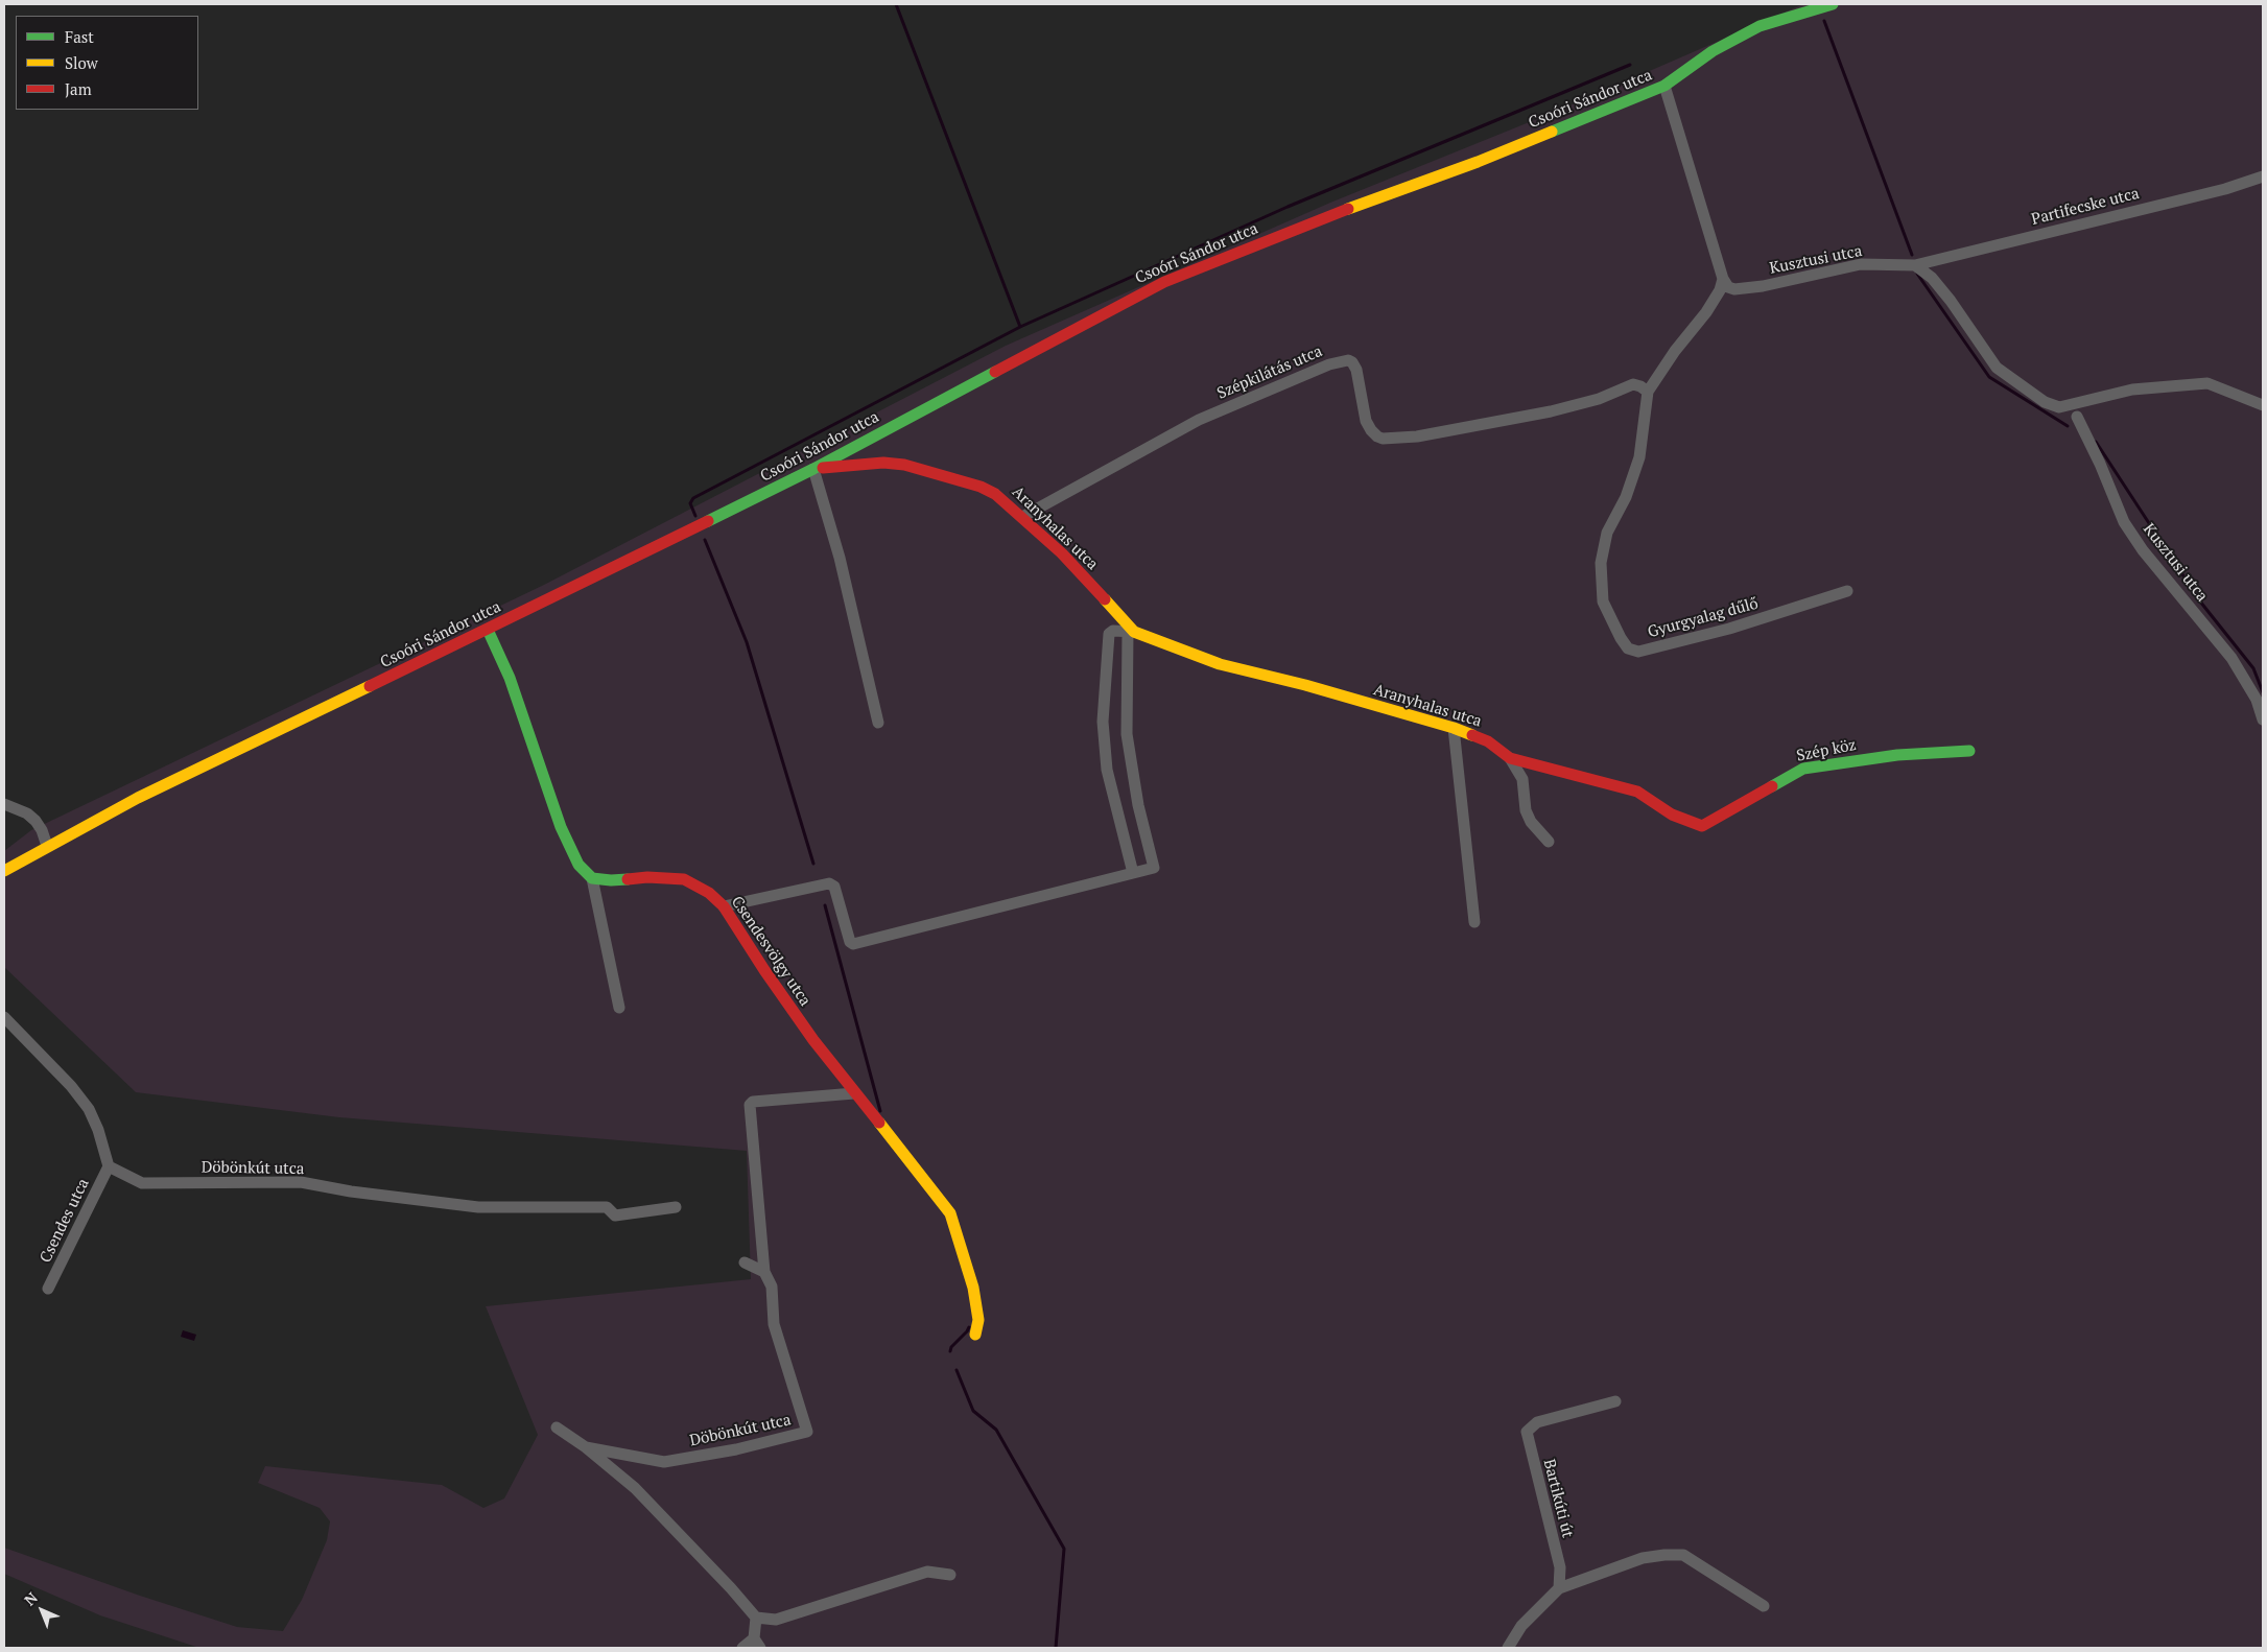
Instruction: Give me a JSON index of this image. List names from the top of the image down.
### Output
{
  "streets": {
    "street": [
      "Csoóri Sándor utca",
      "Partifecske utca",
      "Kusztusi utca",
      "Szépkilátás utca",
      "Aranyhalas utca",
      "Gyurgyalag dűlő",
      "Szép köz",
      "Csendesvölgy utca",
      "Döbönkút utca",
      "Csendes utca",
      "Bartikúti út"
    ]
  },
  "crossings": [
    ["Csoóri Sándor utca", "Aranyhalas utca"],
    ["Partifecske utca", "Kusztusi utca"],
    ["Kusztusi utca", "Gyurgyalag dűlő"],
    ["Szépkilátás utca", "Aranyhalas utca"],
    ["Szépkilátás utca", "Gyurgyalag dűlő"],
    ["Aranyhalas utca", "Szép köz"],
    ["Döbönkút utca", "Csendes utca"]
  ],
  "legend": ["Fast", "Slow", "Jam"],
  "north": "top left"
}
